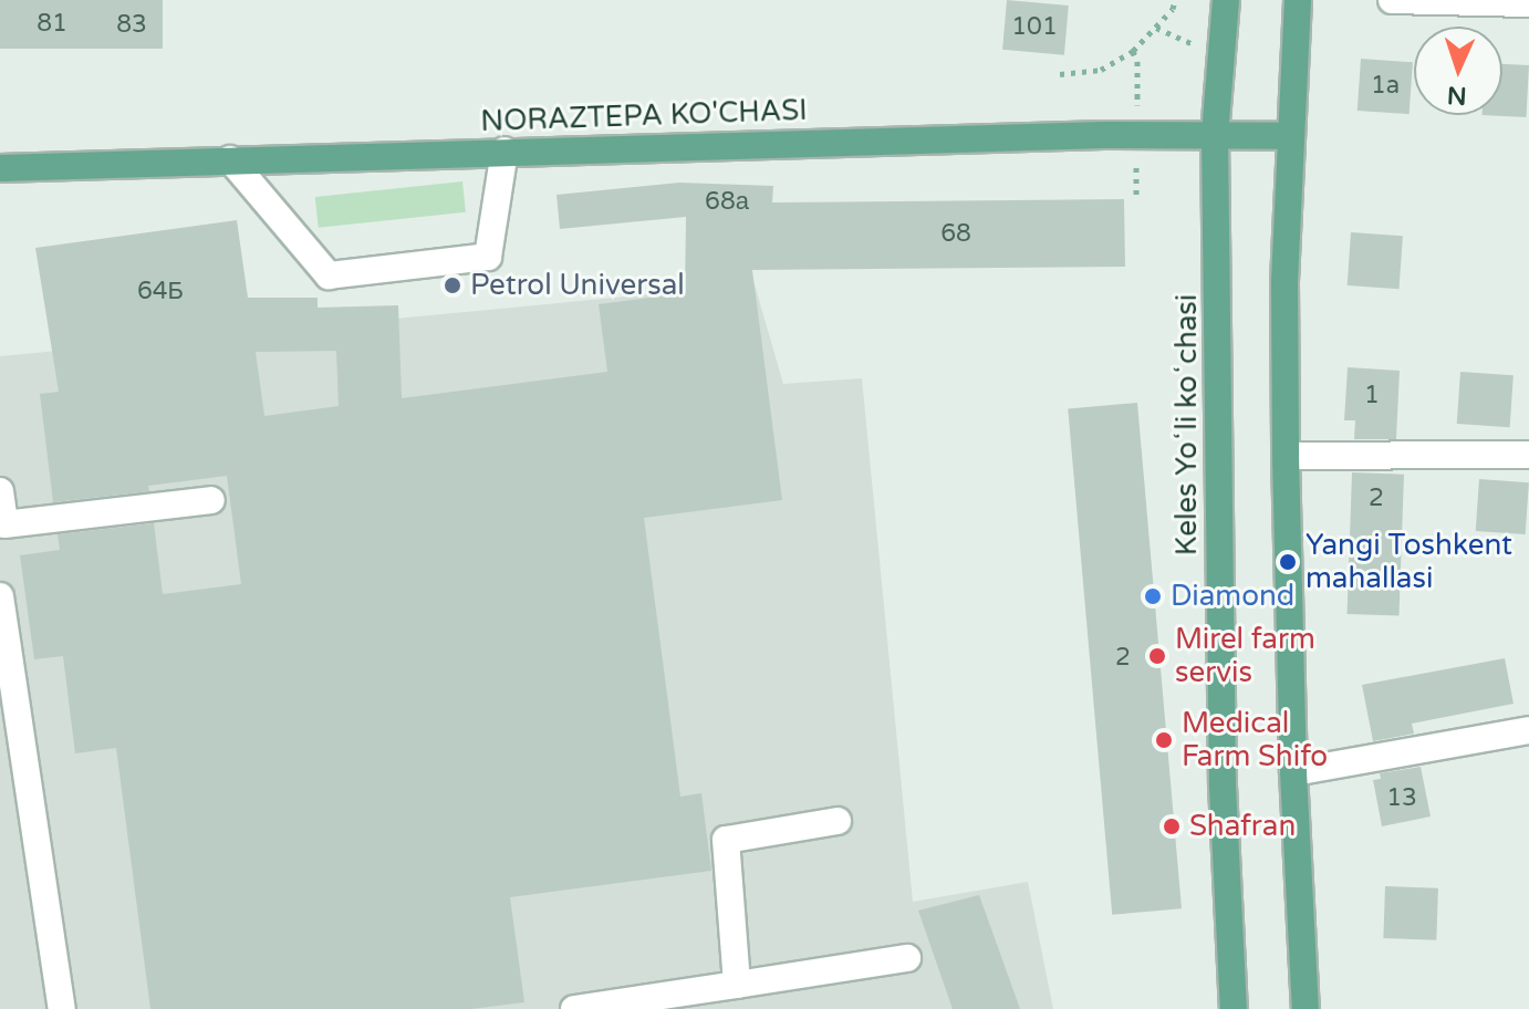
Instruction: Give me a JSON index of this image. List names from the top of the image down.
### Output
{
  "streets": {
    "main road": ["NORAZTEPA KO'CHASI", "Keles Yoʻli koʻchasi"]
  },
  "crossings": [
    ["NORAZTEPA KO'CHASI", "Keles Yoʻli koʻchasi"]
  ],
  "places": [
    "Petrol Universal",
    "Yangi Toshkent mahallasi",
    "Diamond",
    "Mirel farm servis",
    "Medical Farm Shifo",
    "Shafran"
  ],
  "house_numbers": [
    "81",
    "83",
    "101",
    "1a",
    "68а",
    "68",
    "64Б",
    "1",
    "2",
    "2",
    "13"
  ],
  "north": "bottom"
}
